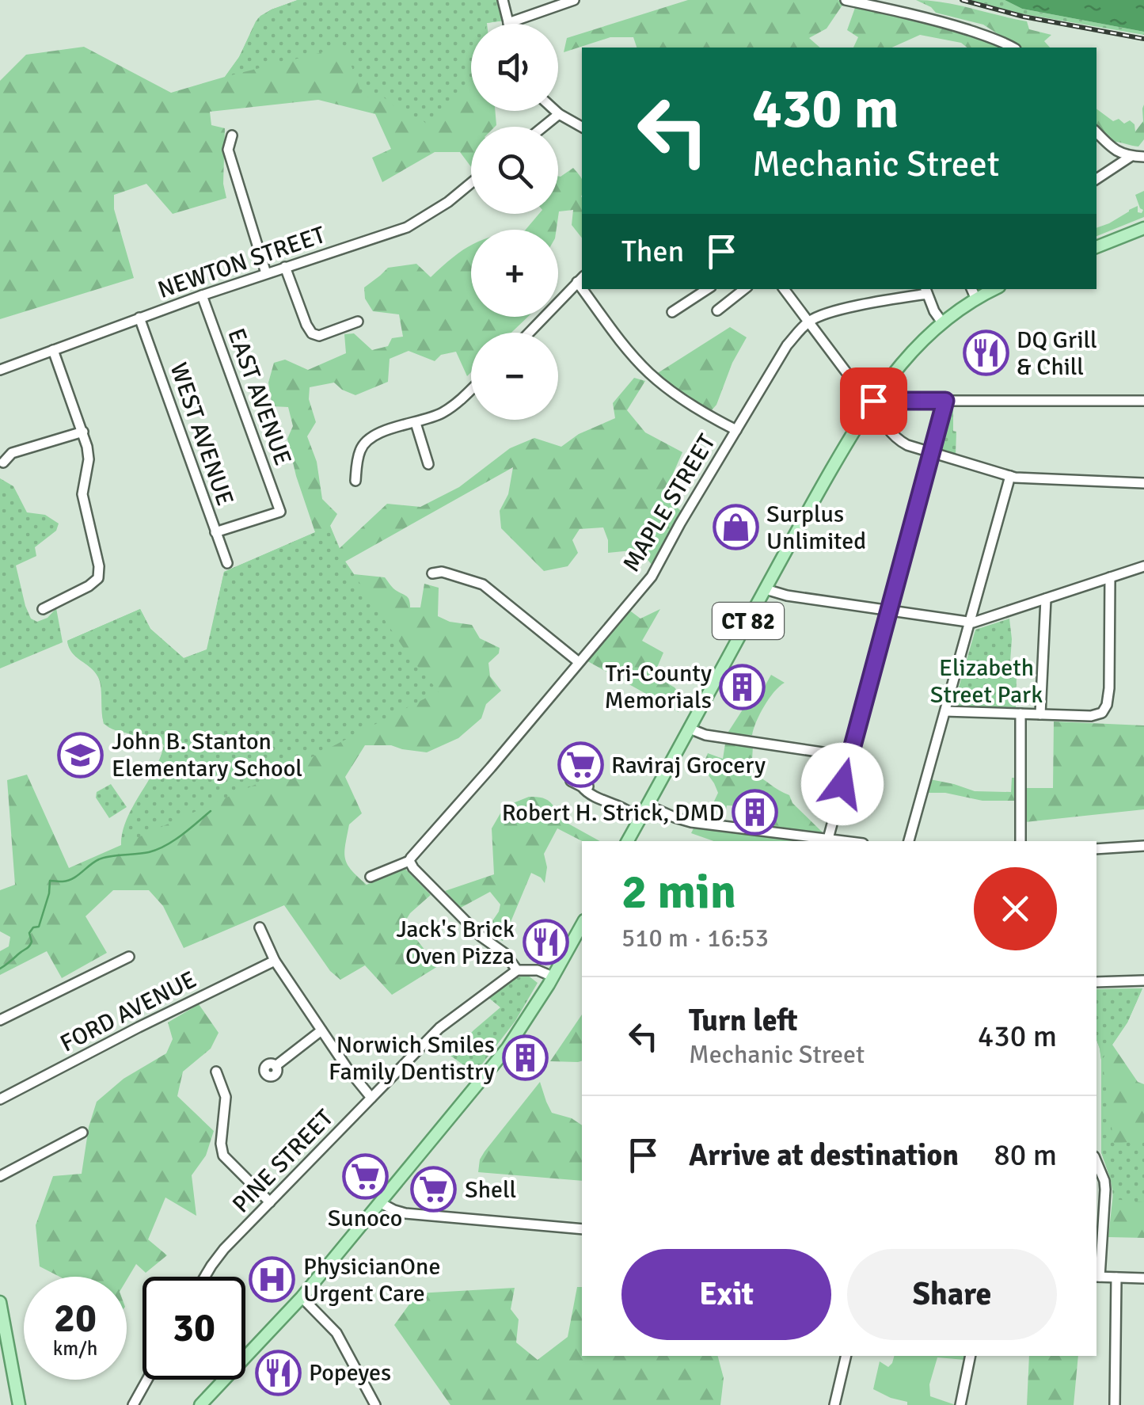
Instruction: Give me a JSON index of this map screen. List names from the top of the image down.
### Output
{
  "streets": {
    "main road": ["CT 82"],
    "street": [
      "NEWTON STREET",
      "EAST AVENUE",
      "WEST AVENUE",
      "MAPLE STREET",
      "FORD AVENUE",
      "PINE STREET"
    ]
  },
  "crossings": [
    ["NEWTON STREET", "EAST AVENUE"],
    ["NEWTON STREET", "WEST AVENUE"],
    ["EAST AVENUE", "WEST AVENUE"]
  ],
  "parks": ["Elizabeth Street Park"],
  "places": {
    "restaurant": ["DQ Grill & Chill", "Jack's Brick Oven Pizza", "Popeyes"],
    "shop": ["Surplus Unlimited"],
    "building": ["Tri-County Memorials", "Robert H. Strick, DMD", "Norwich Smiles Family Dentistry"],
    "school or university": ["John B. Stanton Elementary School"],
    "supermarket": ["Raviraj Grocery", "Sunoco", "Shell"],
    "hospital": ["PhysicianOne Urgent Care"]
  },
  "page": {
    "map_buttons": ["+", "−"],
    "turn": ["430 m", "Mechanic Street"],
    "then": "Then",
    "heading": ["2 min", "510 m · 16:53"],
    "list": [
      {
        "name": "Turn left",
        "note": "Mechanic Street",
        "value": "430 m"
      },
      {
        "name": "Arrive at destination",
        "value": "80 m"
      }
    ],
    "buttons": ["Exit", "Share"],
    "speed": "20 km/h",
    "limit": "30"
  }
}
